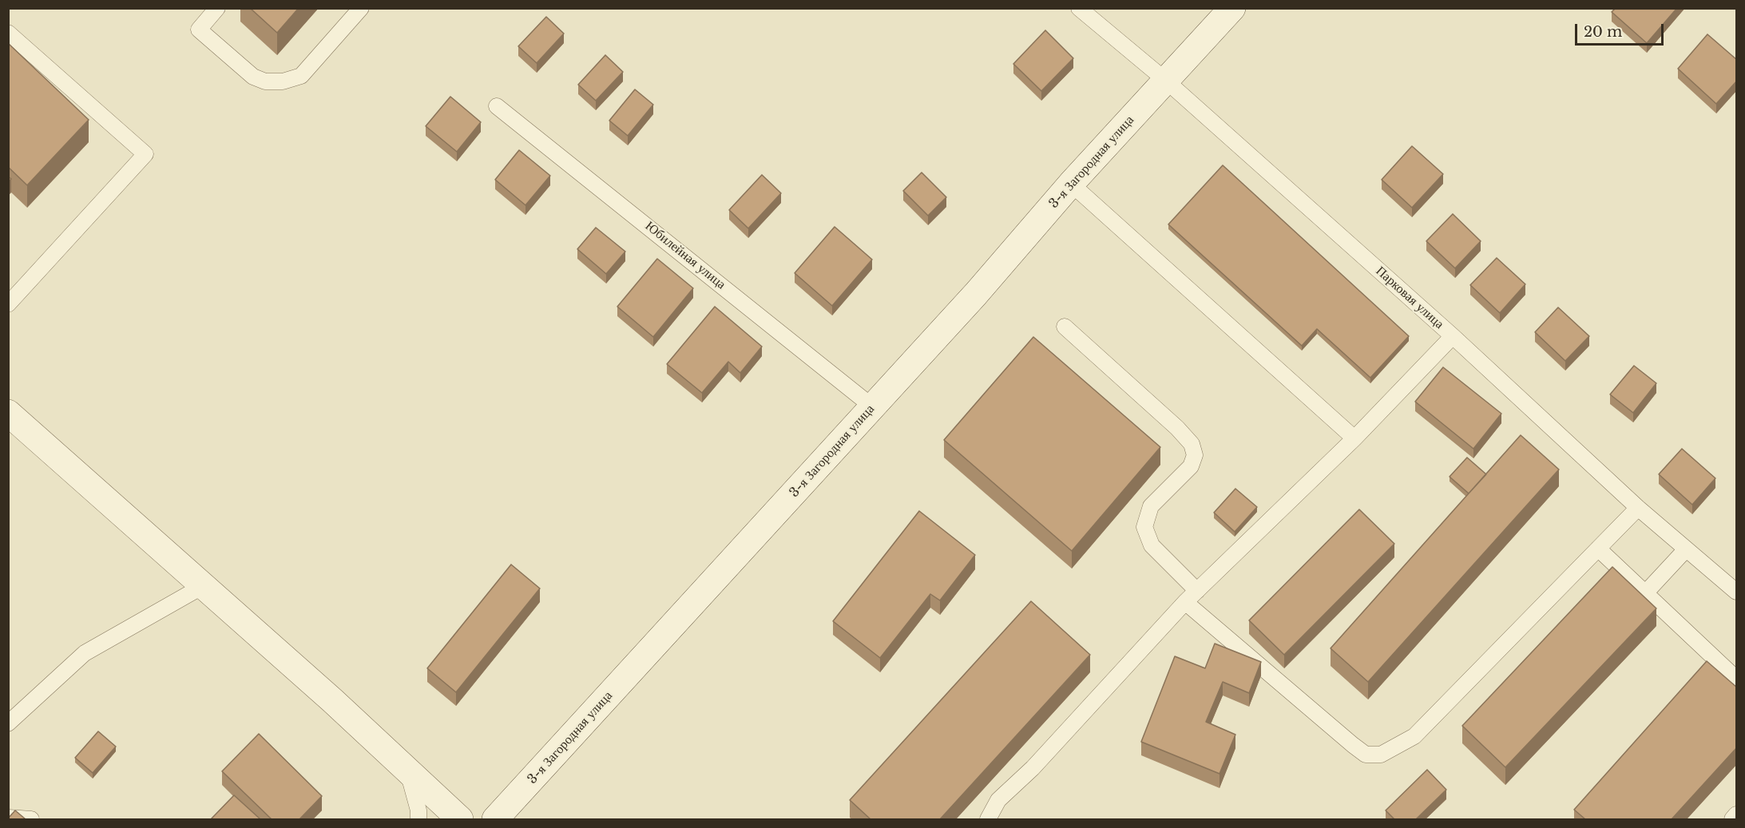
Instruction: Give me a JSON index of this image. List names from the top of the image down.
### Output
{
  "streets": {
    "main road": ["3-я Загородная улица"],
    "lane": ["Юбилейная улица", "Парковая улица"]
  },
  "crossings": [
    ["3-я Загородная улица", "Юбилейная улица"],
    ["3-я Загородная улица", "Парковая улица"]
  ],
  "scale_bar": "20 m"
}
